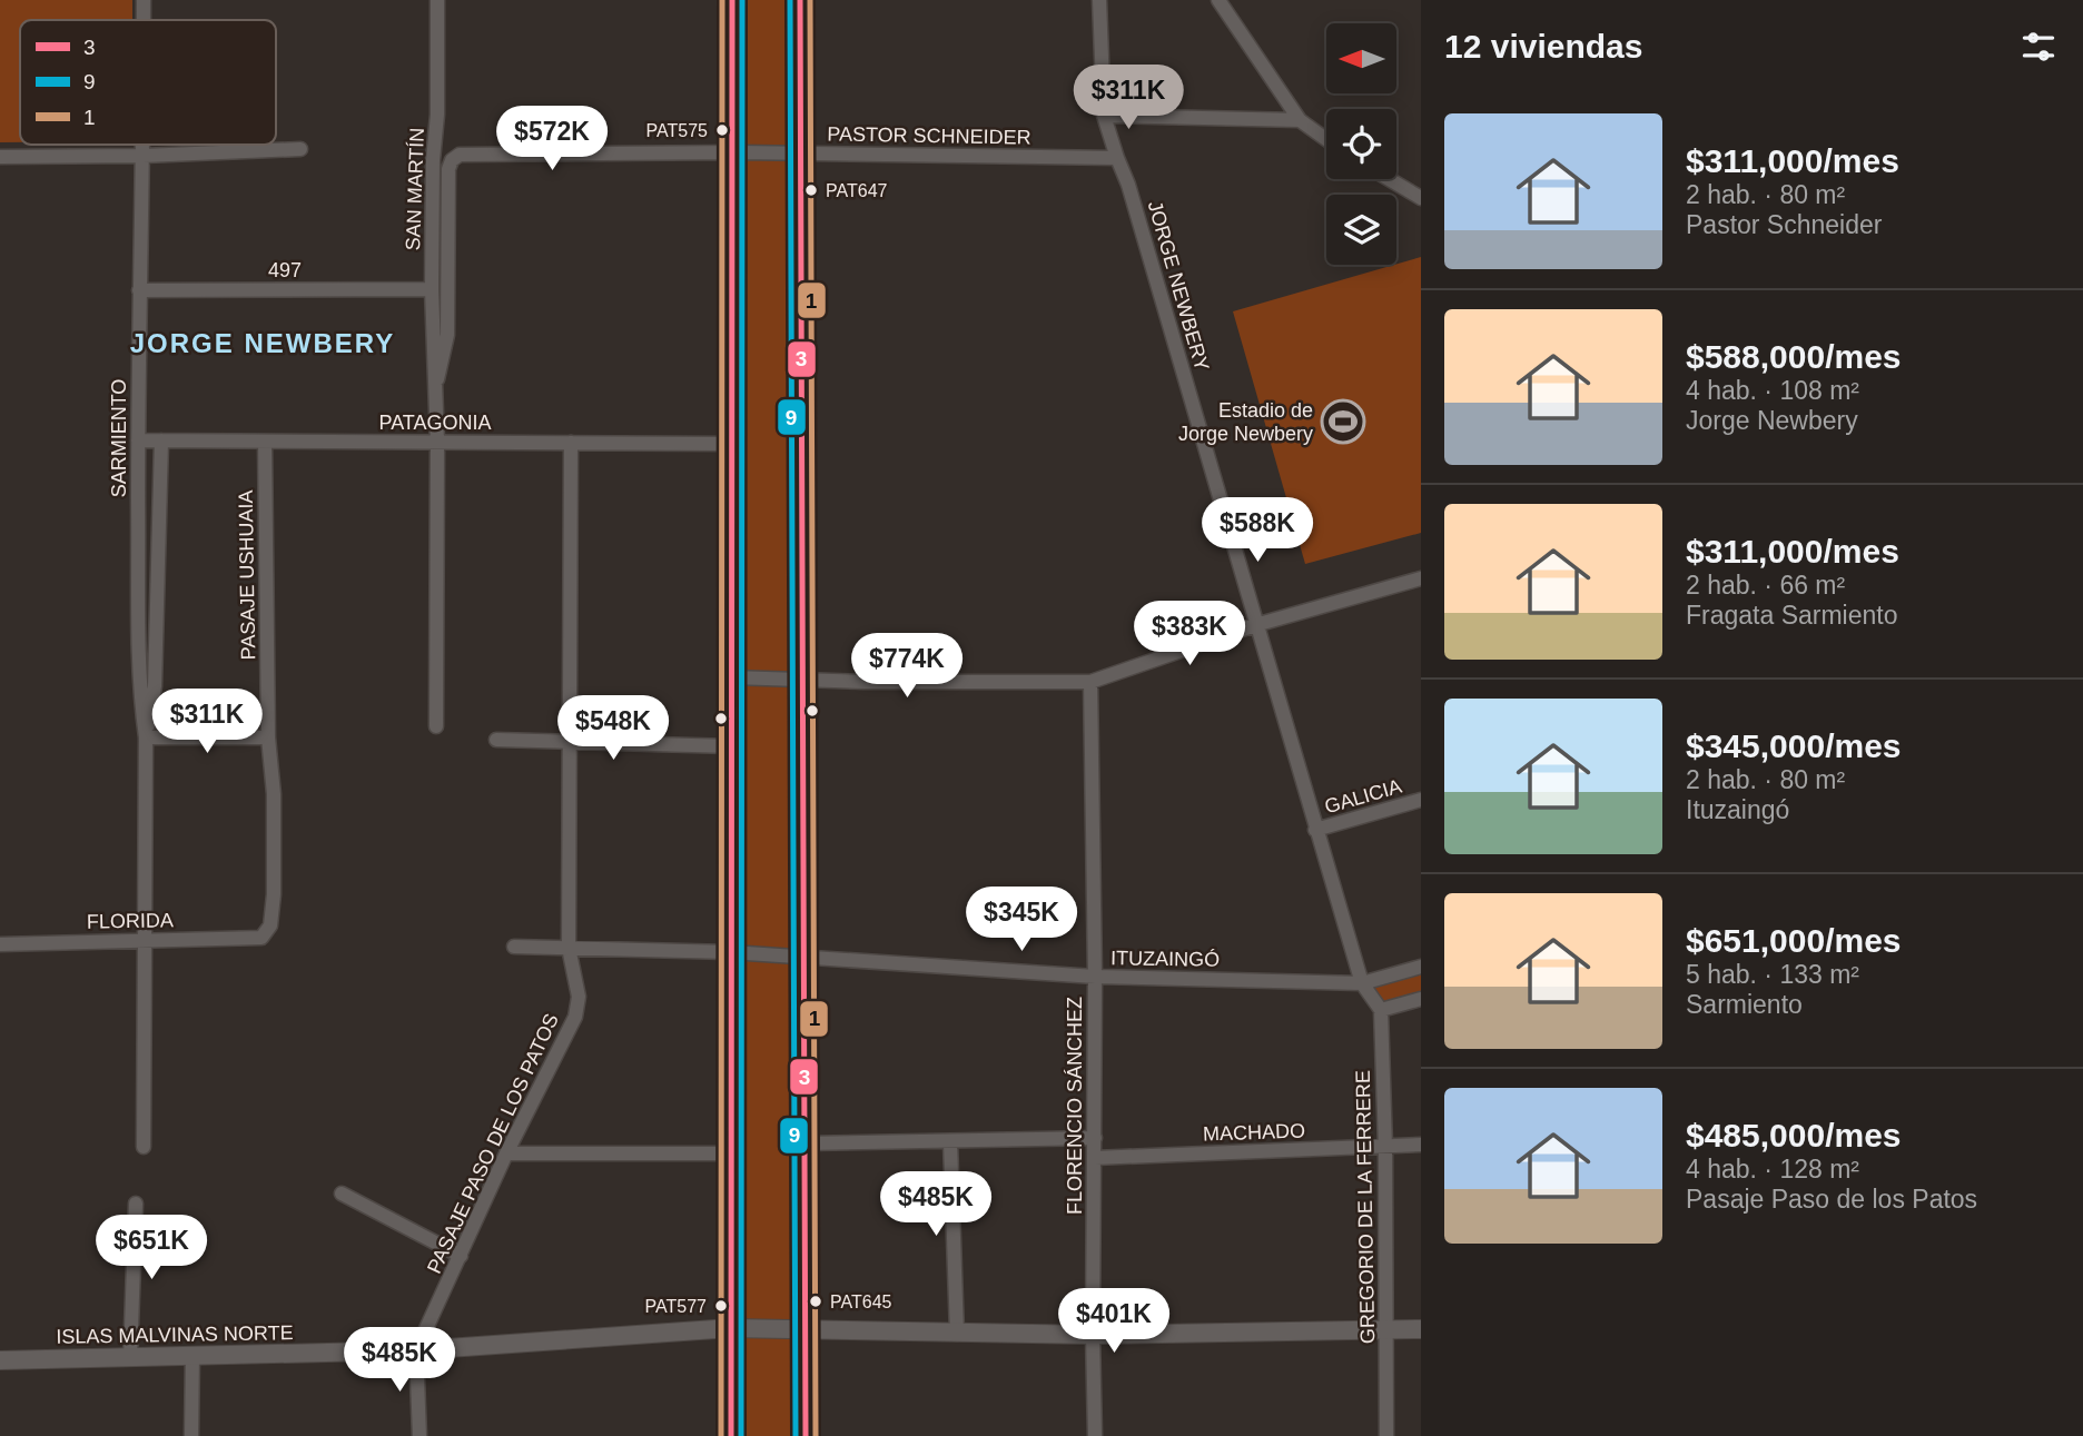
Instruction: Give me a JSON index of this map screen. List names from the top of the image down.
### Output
{
  "streets": {
    "street": [
      "PASTOR SCHNEIDER",
      "SAN MARTÍN",
      "497",
      "JORGE NEWBERY",
      "PATAGONIA",
      "SARMIENTO",
      "PASAJE USHUAIA",
      "GALICIA",
      "FLORIDA",
      "ITUZAINGÓ",
      "FLORENCIO SÁNCHEZ",
      "MACHADO",
      "PASAJE PASO DE LOS PATOS",
      "GREGORIO DE LA FERRERE",
      "ISLAS MALVINAS NORTE"
    ]
  },
  "crossings": [
    ["PASTOR SCHNEIDER", "SAN MARTÍN"],
    ["PASTOR SCHNEIDER", "JORGE NEWBERY"],
    ["SAN MARTÍN", "497"],
    ["SAN MARTÍN", "PATAGONIA"],
    ["497", "SARMIENTO"],
    ["JORGE NEWBERY", "GALICIA"],
    ["JORGE NEWBERY", "ITUZAINGÓ"],
    ["PATAGONIA", "SARMIENTO"],
    ["PATAGONIA", "PASAJE USHUAIA"],
    ["PATAGONIA", "PASAJE PASO DE LOS PATOS"],
    ["SARMIENTO", "FLORIDA"],
    ["PASAJE USHUAIA", "FLORIDA"],
    ["ITUZAINGÓ", "FLORENCIO SÁNCHEZ"],
    ["FLORENCIO SÁNCHEZ", "MACHADO"],
    ["FLORENCIO SÁNCHEZ", "ISLAS MALVINAS NORTE"],
    ["MACHADO", "GREGORIO DE LA FERRERE"],
    ["PASAJE PASO DE LOS PATOS", "ISLAS MALVINAS NORTE"],
    ["GREGORIO DE LA FERRERE", "ISLAS MALVINAS NORTE"]
  ],
  "districts": ["JORGE NEWBERY"],
  "places": {
    "other": [
      "PAT575",
      "PAT647",
      "PAT645",
      "PAT577"
    ],
    "sports": ["Estadio de Jorge Newbery"]
  },
  "lines": ["transit line 3", "transit line 9", "transit line 1"],
  "legend": ["3", "9", "1"],
  "north": "left",
  "page": {
    "heading": "12 viviendas",
    "price": [
      "$311K",
      "$572K",
      "$588K",
      "$383K",
      "$774K",
      "$311K",
      "$548K",
      "$345K",
      "$485K",
      "$651K",
      "$401K",
      "$485K"
    ],
    "list": [
      {
        "name": "$311,000/mes",
        "note": "2 hab. · 80 m² · Pastor Schneider"
      },
      {
        "name": "$588,000/mes",
        "note": "4 hab. · 108 m² · Jorge Newbery"
      },
      {
        "name": "$311,000/mes",
        "note": "2 hab. · 66 m² · Fragata Sarmiento"
      },
      {
        "name": "$345,000/mes",
        "note": "2 hab. · 80 m² · Ituzaingó"
      },
      {
        "name": "$651,000/mes",
        "note": "5 hab. · 133 m² · Sarmiento"
      },
      {
        "name": "$485,000/mes",
        "note": "4 hab. · 128 m² · Pasaje Paso de los Patos"
      }
    ]
  }
}
